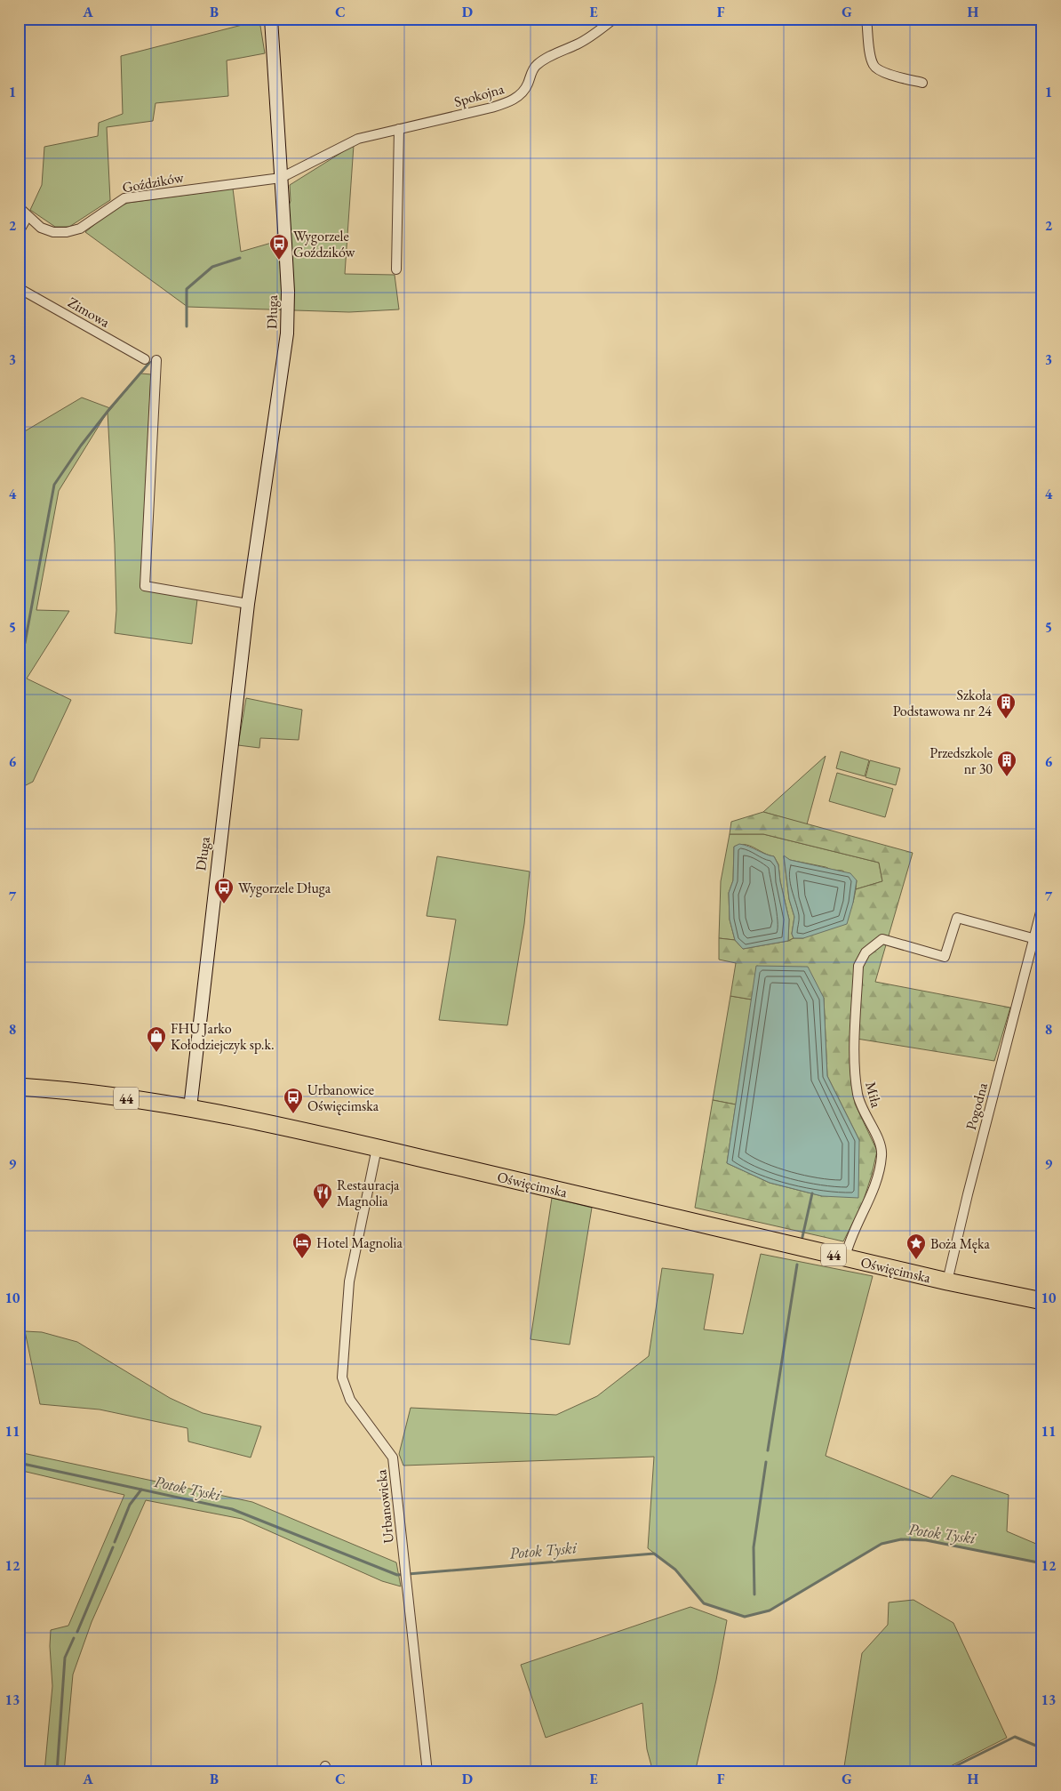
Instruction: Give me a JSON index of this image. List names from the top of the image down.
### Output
{
  "streets": {
    "highway": ["44", "Oświęcimska"],
    "street": [
      "Spokojna",
      "Goździków",
      "Zimowa",
      "Długa",
      "Miła",
      "Pogodna",
      "Urbanowicka"
    ]
  },
  "crossings": [
    ["Spokojna", "Goździków"],
    ["Spokojna", "Długa"],
    ["Goździków", "Długa"],
    ["Długa", "Oświęcimska"],
    ["Miła", "Pogodna"],
    ["Miła", "Oświęcimska"],
    ["Pogodna", "Oświęcimska"],
    ["Oświęcimska", "Urbanowicka"]
  ],
  "water": ["Potok Tyski"],
  "places": {
    "bus stop": ["Wygorzele Goździków", "Wygorzele Długa", "Urbanowice Oświęcimska"],
    "building": ["Szkoła Podstawowa nr 24", "Przedszkole nr 30"],
    "shop": ["FHU Jarko Kołodziejczyk sp.k."],
    "restaurant": ["Restauracja Magnolia"],
    "hotel": ["Hotel Magnolia"],
    "place": ["Boża Męka"]
  },
  "grid": {
    "columns": [
      "A",
      "B",
      "C",
      "D",
      "E",
      "F",
      "G",
      "H"
    ],
    "rows": [
      "1",
      "2",
      "3",
      "4",
      "5",
      "6",
      "7",
      "8",
      "9",
      "10",
      "11",
      "12",
      "13"
    ]
  }
}
